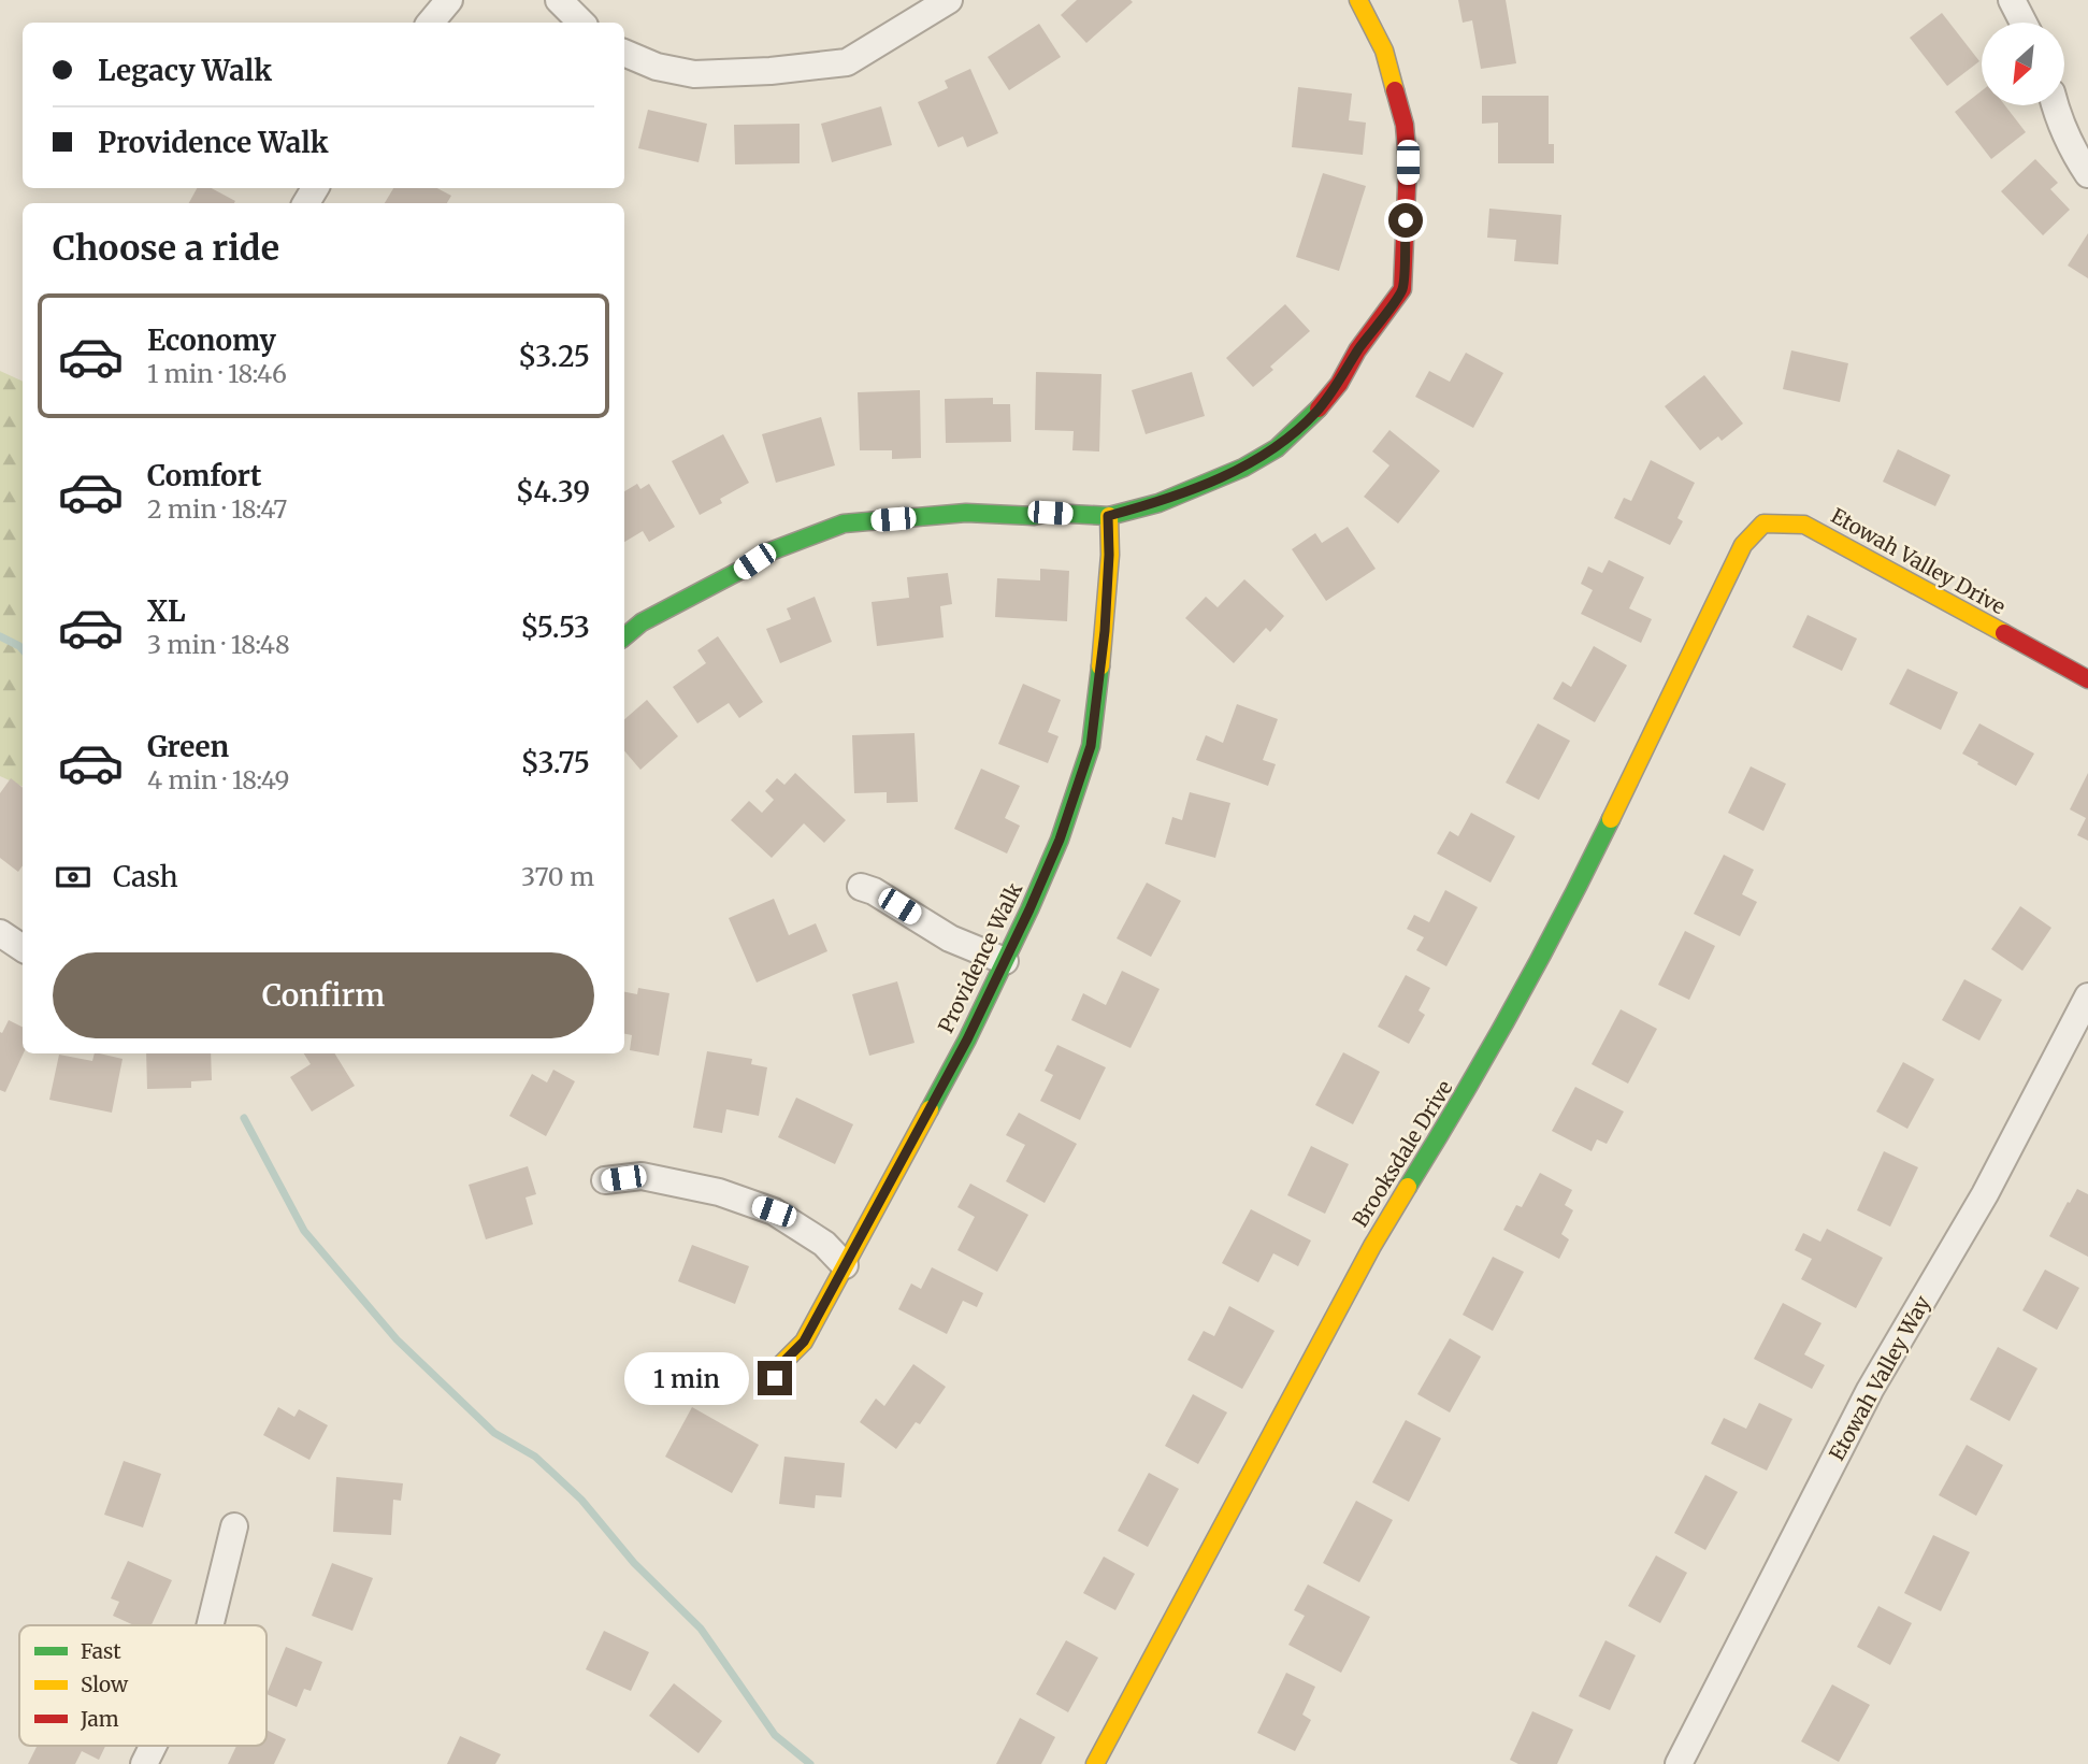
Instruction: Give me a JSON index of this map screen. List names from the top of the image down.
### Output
{
  "streets": {
    "street": [
      "Etowah Valley Drive",
      "Providence Walk",
      "Brooksdale Drive",
      "Etowah Valley Way"
    ]
  },
  "crossings": [
    ["Etowah Valley Drive", "Brooksdale Drive"]
  ],
  "legend": ["Fast", "Slow", "Jam"],
  "north": "bottom left",
  "page": {
    "banner": ["Legacy Walk", "Providence Walk"],
    "heading": "Choose a ride",
    "list": [
      {
        "name": "Economy",
        "note": "1 min · 18:46",
        "value": "$3.25"
      },
      {
        "name": "Comfort",
        "note": "2 min · 18:47",
        "value": "$4.39"
      },
      {
        "name": "XL",
        "note": "3 min · 18:48",
        "value": "$5.53"
      },
      {
        "name": "Green",
        "note": "4 min · 18:49",
        "value": "$3.75"
      }
    ],
    "pay": ["Cash", "370 m"],
    "buttons": "Confirm",
    "bubble": "1 min"
  }
}
